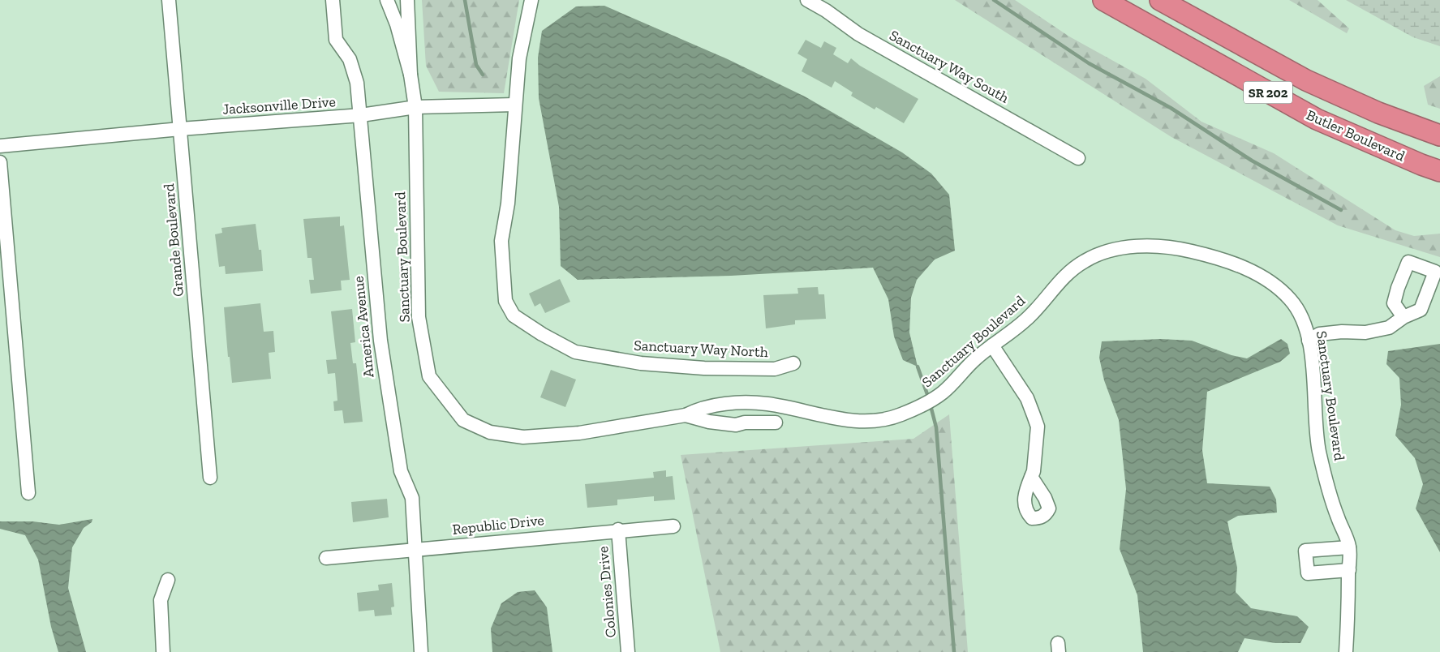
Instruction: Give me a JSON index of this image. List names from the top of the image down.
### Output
{
  "streets": {
    "highway": ["SR 202", "Butler Boulevard"],
    "street": [
      "Sanctuary Way South",
      "Jacksonville Drive",
      "Grande Boulevard",
      "Sanctuary Boulevard",
      "America Avenue",
      "Sanctuary Way North",
      "Republic Drive",
      "Colonies Drive"
    ]
  },
  "crossings": [
    ["Jacksonville Drive", "Grande Boulevard"],
    ["Jacksonville Drive", "Sanctuary Boulevard"],
    ["Jacksonville Drive", "America Avenue"],
    ["Jacksonville Drive", "Sanctuary Way North"],
    ["America Avenue", "Republic Drive"],
    ["Republic Drive", "Colonies Drive"]
  ]
}
